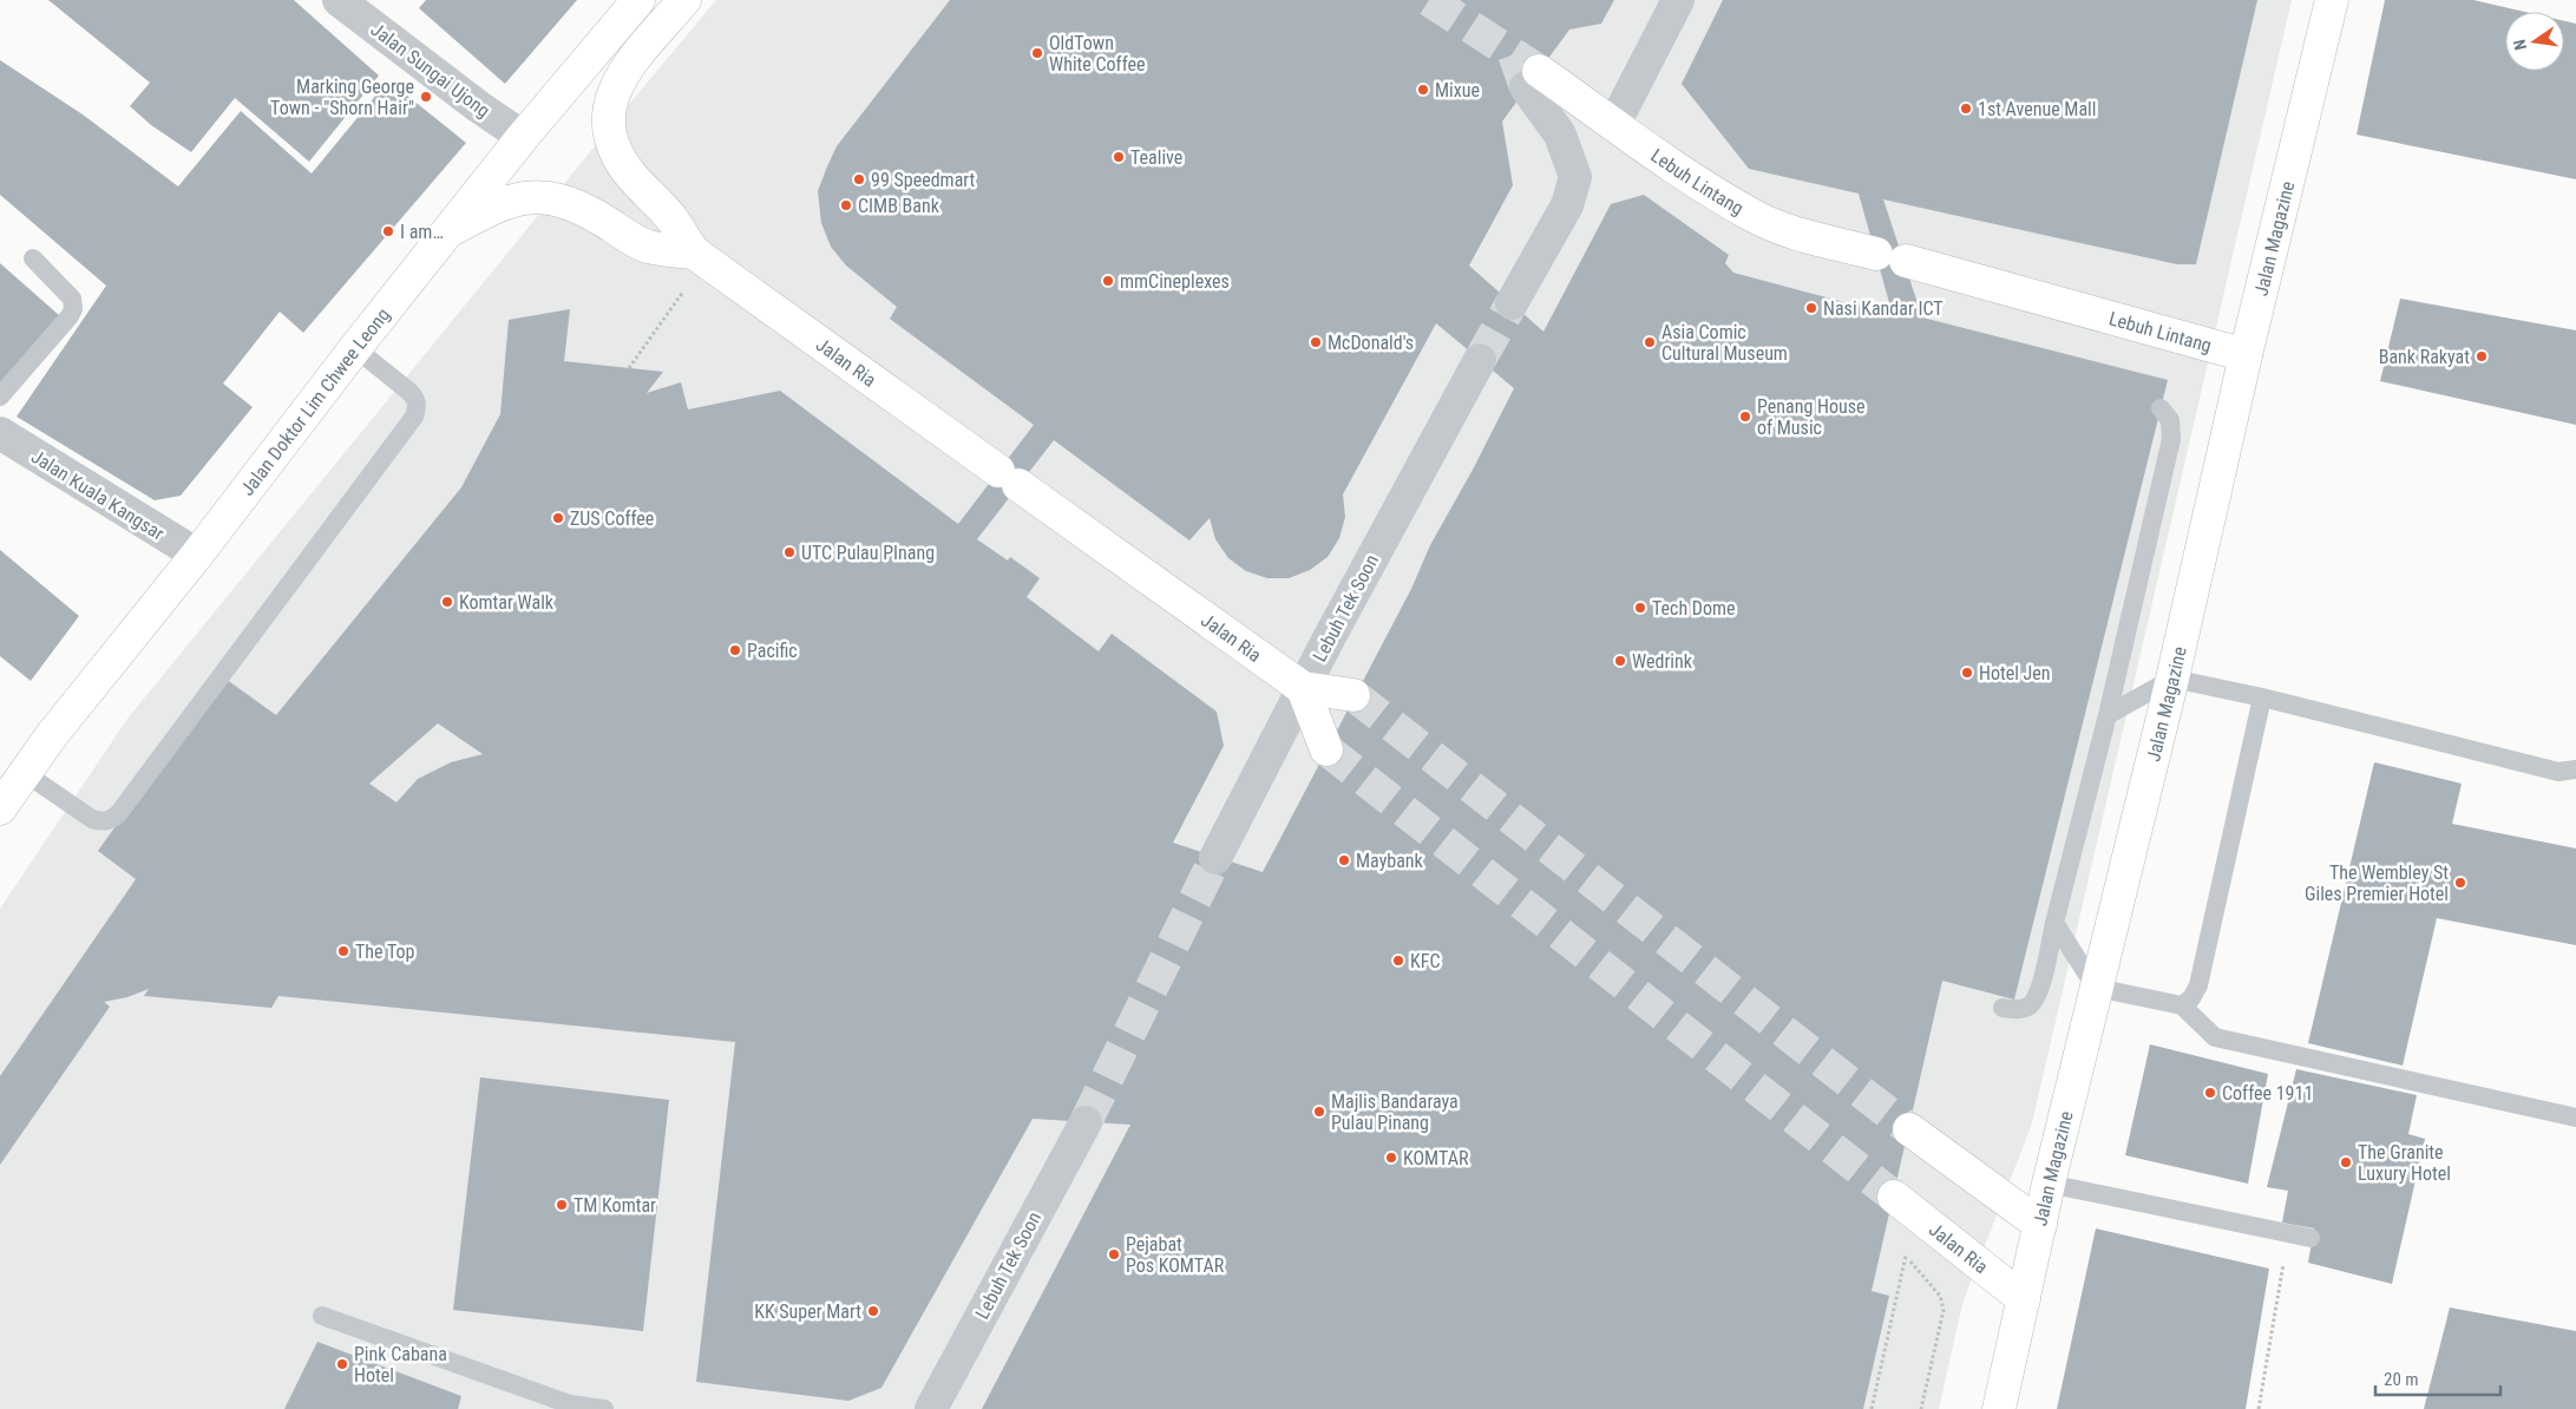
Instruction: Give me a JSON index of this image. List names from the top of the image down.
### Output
{
  "streets": {
    "main road": [
      "Lebuh Lintang",
      "Jalan Magazine",
      "Jalan Ria",
      "Jalan Doktor Lim Chwee Leong"
    ],
    "street": ["Jalan Sungai Ujong", "Jalan Kuala Kangsar", "Lebuh Tek Soon"]
  },
  "crossings": [
    ["Jalan Sungai Ujong", "Jalan Doktor Lim Chwee Leong"],
    ["Lebuh Lintang", "Jalan Magazine"],
    ["Jalan Magazine", "Jalan Ria"],
    ["Jalan Ria", "Jalan Doktor Lim Chwee Leong"],
    ["Jalan Ria", "Lebuh Tek Soon"],
    ["Jalan Doktor Lim Chwee Leong", "Jalan Kuala Kangsar"]
  ],
  "places": [
    "OldTown White Coffee",
    "Mixue",
    "Marking George Town - \"Shorn Hair\"",
    "1st Avenue Mall",
    "Tealive",
    "99 Speedmart",
    "CIMB Bank",
    "I am…",
    "mmCineplexes",
    "Nasi Kandar ICT",
    "McDonald's",
    "Asia Comic Cultural Museum",
    "Bank Rakyat",
    "Penang House of Music",
    "ZUS Coffee",
    "UTC Pulau PInang",
    "Komtar Walk",
    "Tech Dome",
    "Pacific",
    "Wedrink",
    "Hotel Jen",
    "Maybank",
    "The Wembley St Giles Premier Hotel",
    "The Top",
    "KFC",
    "Coffee 1911",
    "Majlis Bandaraya Pulau Pinang",
    "KOMTAR",
    "The Granite Luxury Hotel",
    "TM Komtar",
    "Pejabat Pos KOMTAR",
    "KK Super Mart",
    "Pink Cabana Hotel"
  ],
  "scale_bar": "20 m",
  "north": "left"
}
